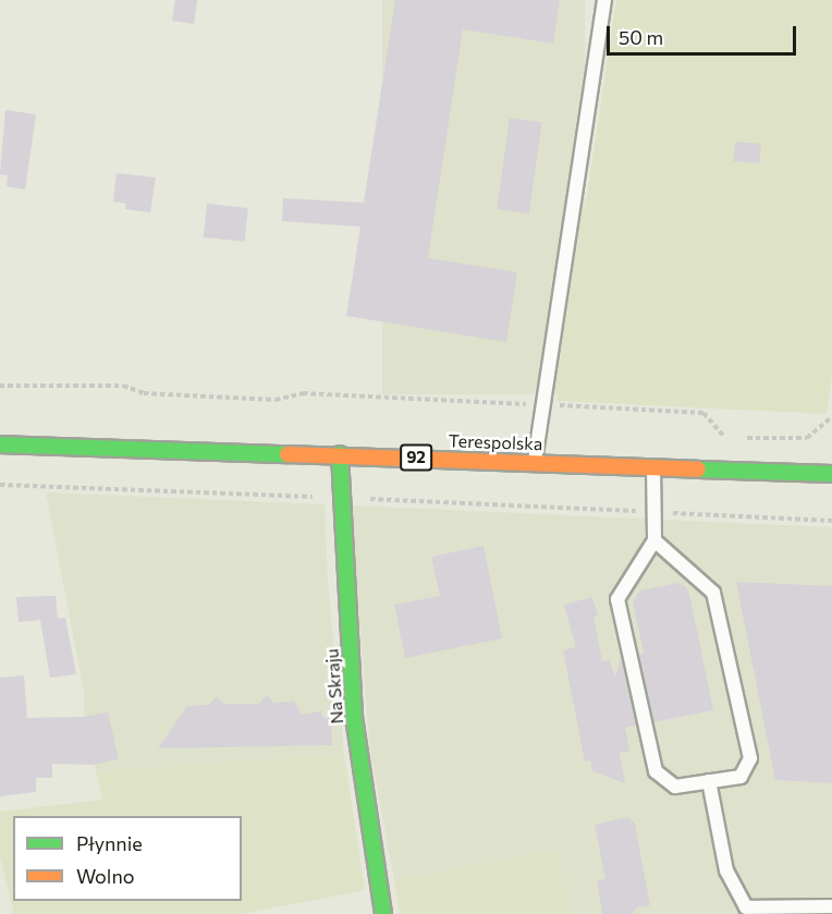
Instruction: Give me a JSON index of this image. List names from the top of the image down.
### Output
{
  "streets": {
    "main road": ["Terespolska", "92", "Na Skraju"]
  },
  "crossings": [
    ["Terespolska", "Na Skraju"]
  ],
  "legend": ["Płynnie", "Wolno"],
  "scale_bar": "50 m"
}
